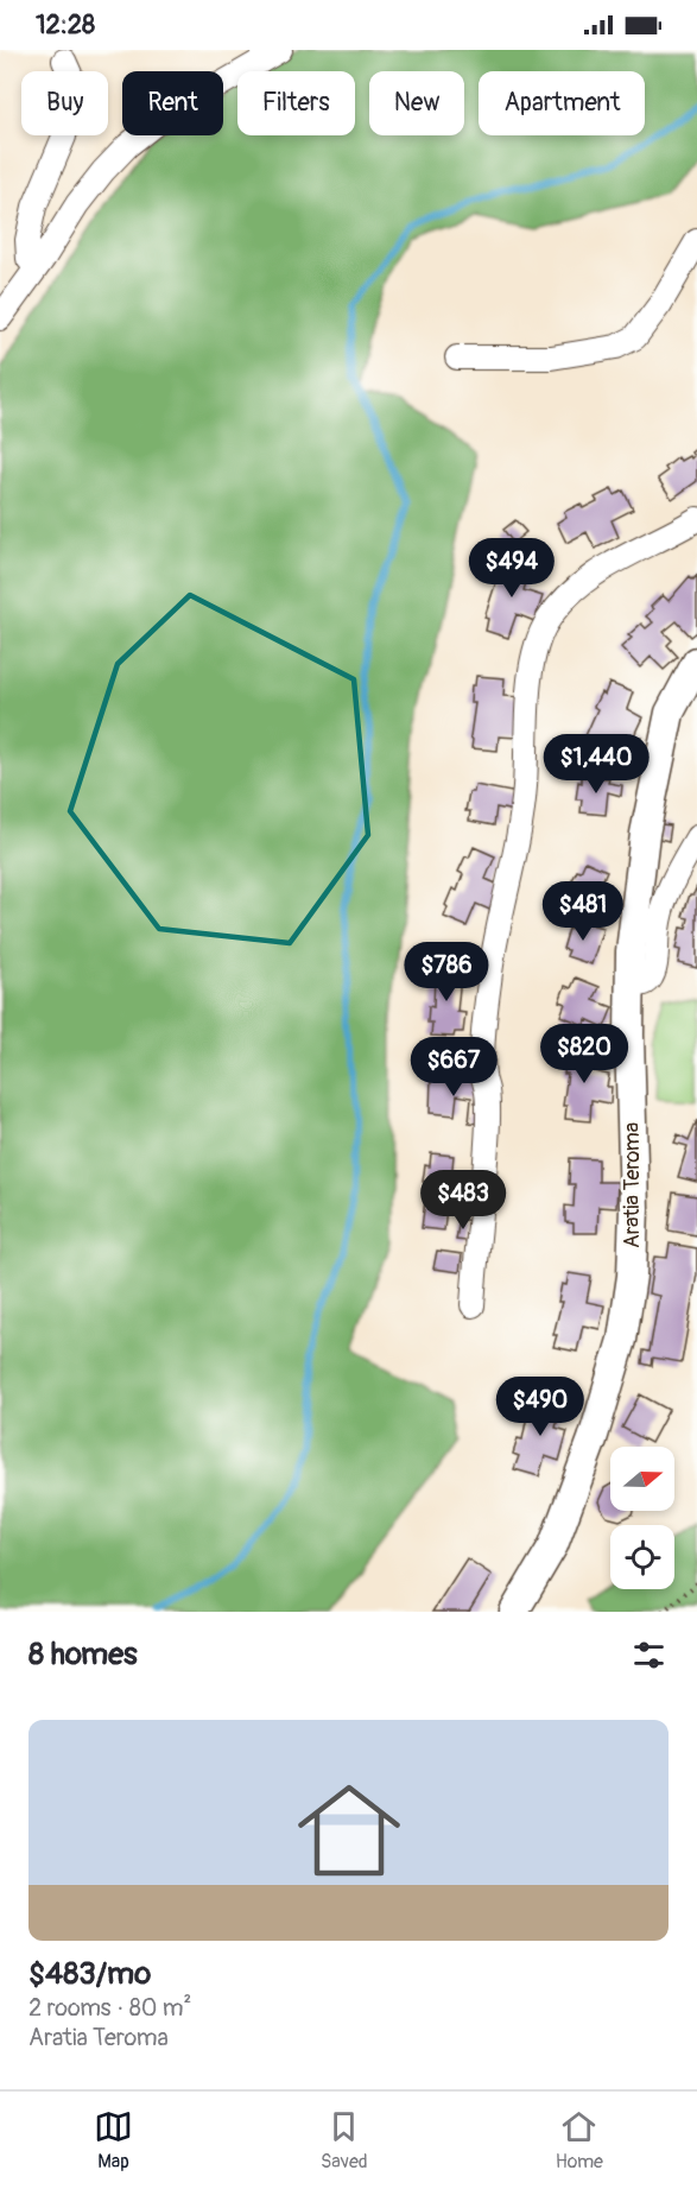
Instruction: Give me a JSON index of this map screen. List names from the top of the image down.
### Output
{
  "streets": {
    "main road": ["Aratia Teroma"]
  },
  "north": "right",
  "page": {
    "status": "12:28",
    "chip": [
      "Buy",
      "Rent",
      "Filters",
      "New",
      "Apartment"
    ],
    "price": [
      "$494",
      "$1,440",
      "$481",
      "$786",
      "$820",
      "$667",
      "$483",
      "$490"
    ],
    "heading": "8 homes",
    "list": [
      {
        "name": "$483/mo",
        "note": "2 rooms · 80 m² · Aratia Teroma"
      }
    ],
    "tabs": ["Map", "Saved", "Home"]
  }
}
